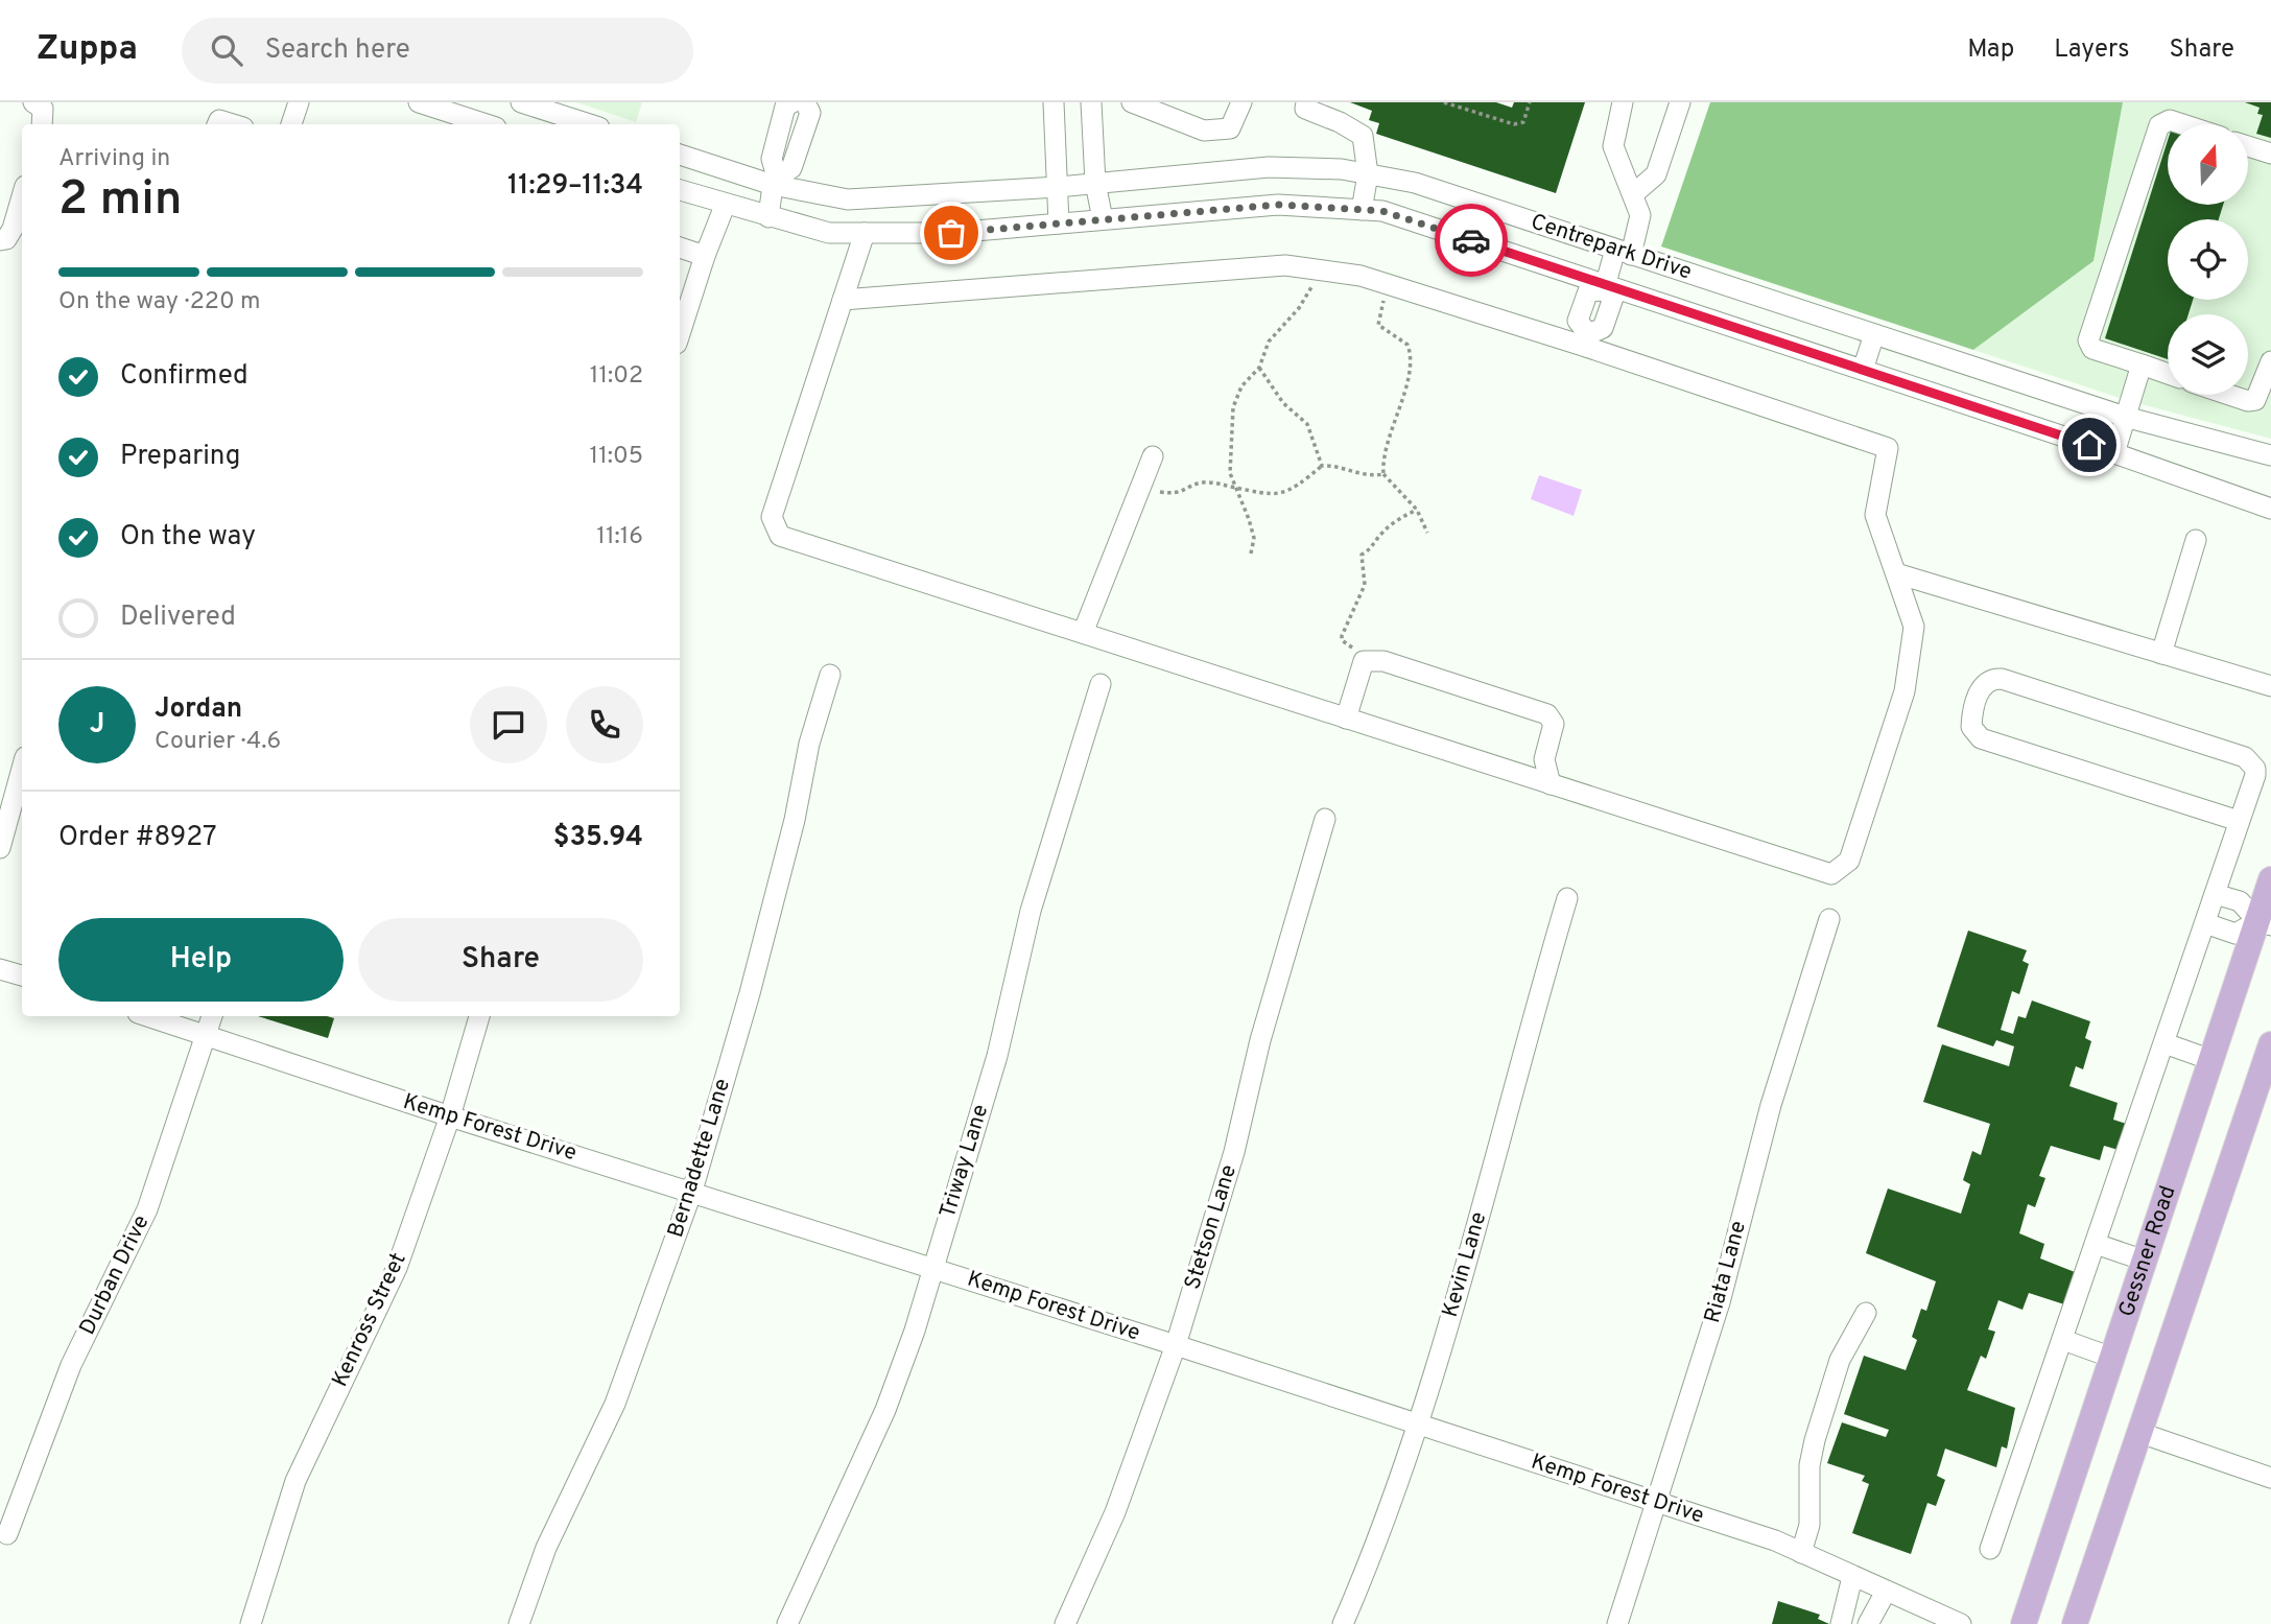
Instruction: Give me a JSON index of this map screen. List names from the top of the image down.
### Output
{
  "streets": {
    "main road": ["Gessner Road"],
    "street": [
      "Centrepark Drive",
      "Kemp Forest Drive",
      "Bernadette Lane",
      "Triway Lane",
      "Stetson Lane",
      "Kevin Lane",
      "Riata Lane",
      "Durban Drive",
      "Kenross Street"
    ]
  },
  "crossings": [
    ["Kemp Forest Drive", "Bernadette Lane"],
    ["Kemp Forest Drive", "Triway Lane"],
    ["Kemp Forest Drive", "Stetson Lane"],
    ["Kemp Forest Drive", "Kevin Lane"],
    ["Kemp Forest Drive", "Riata Lane"],
    ["Kemp Forest Drive", "Durban Drive"],
    ["Kemp Forest Drive", "Kenross Street"]
  ],
  "north": "top",
  "page": {
    "header": "Zuppa",
    "search": "Search here",
    "nav": ["Map", "Layers", "Share"],
    "heading": ["2 min", "Arriving in", "11:29–11:34"],
    "panel": [
      "Jordan",
      "Courier · 4.6",
      "Order #8927",
      "$35.94"
    ],
    "bar": "On the way · 220 m",
    "list": [
      ["Confirmed", "11:02"],
      ["Preparing", "11:05"],
      ["On the way", "11:16"],
      "Delivered"
    ],
    "round": "J",
    "buttons": ["Help", "Share"]
  }
}
